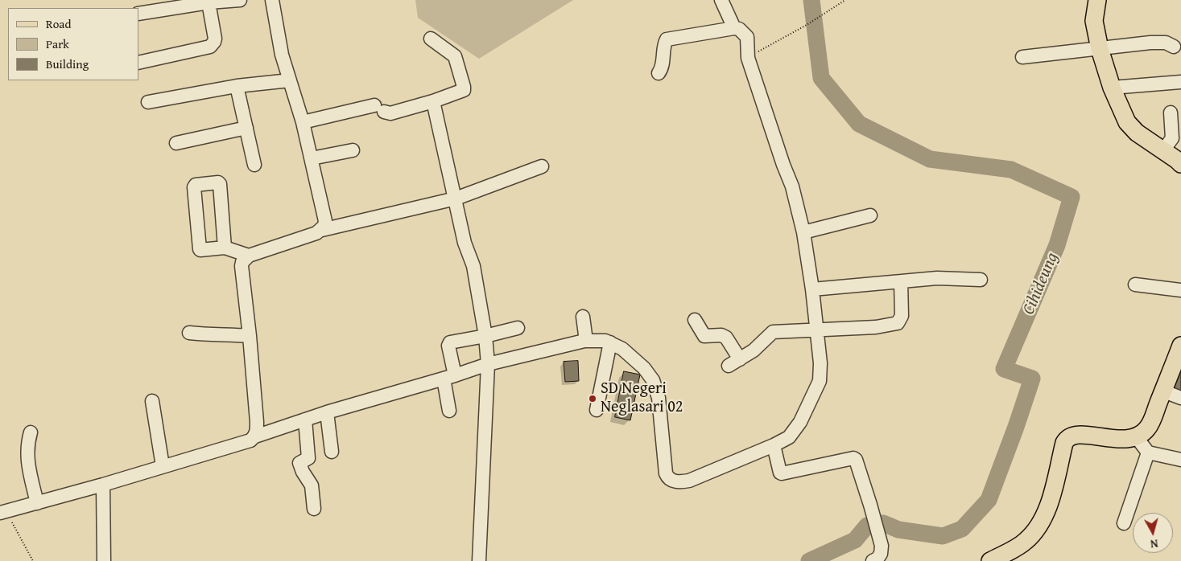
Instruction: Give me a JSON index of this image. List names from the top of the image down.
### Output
{
  "water": ["Cihideung"],
  "places": ["SD Negeri Neglasari 02"],
  "legend": ["Road", "Park", "Building"],
  "north": "bottom"
}
